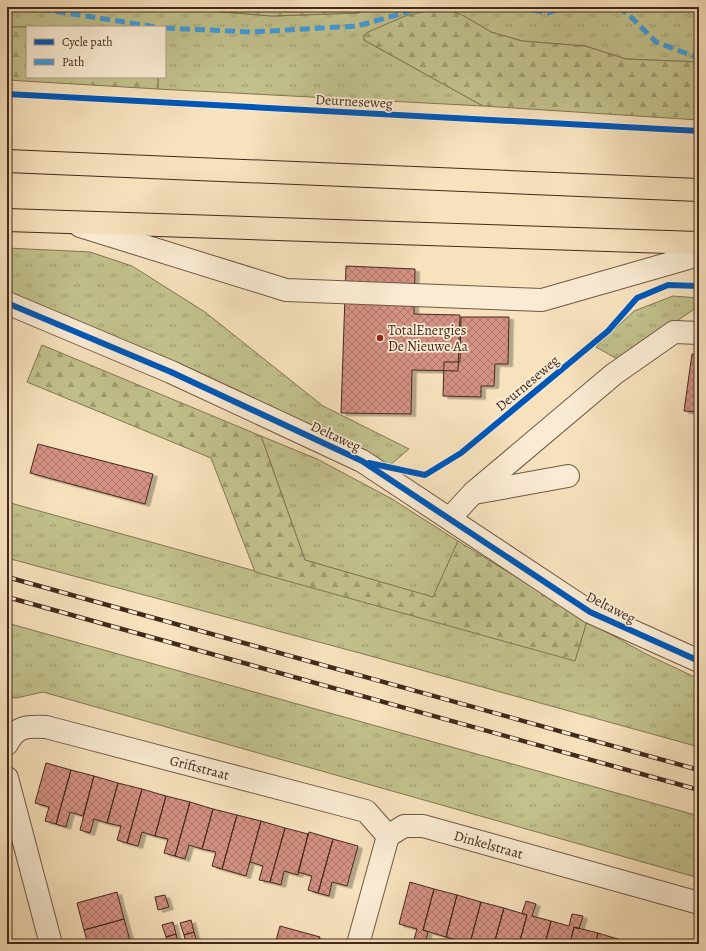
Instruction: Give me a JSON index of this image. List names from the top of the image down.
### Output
{
  "streets": {
    "street": ["Deltaweg", "Griftstraat", "Dinkelstraat"],
    "cycle path": ["Deurneseweg"]
  },
  "crossings": [
    ["Griftstraat", "Dinkelstraat"]
  ],
  "places": ["TotalEnergies De Nieuwe Aa"],
  "legend": ["Cycle path", "Path"]
}
